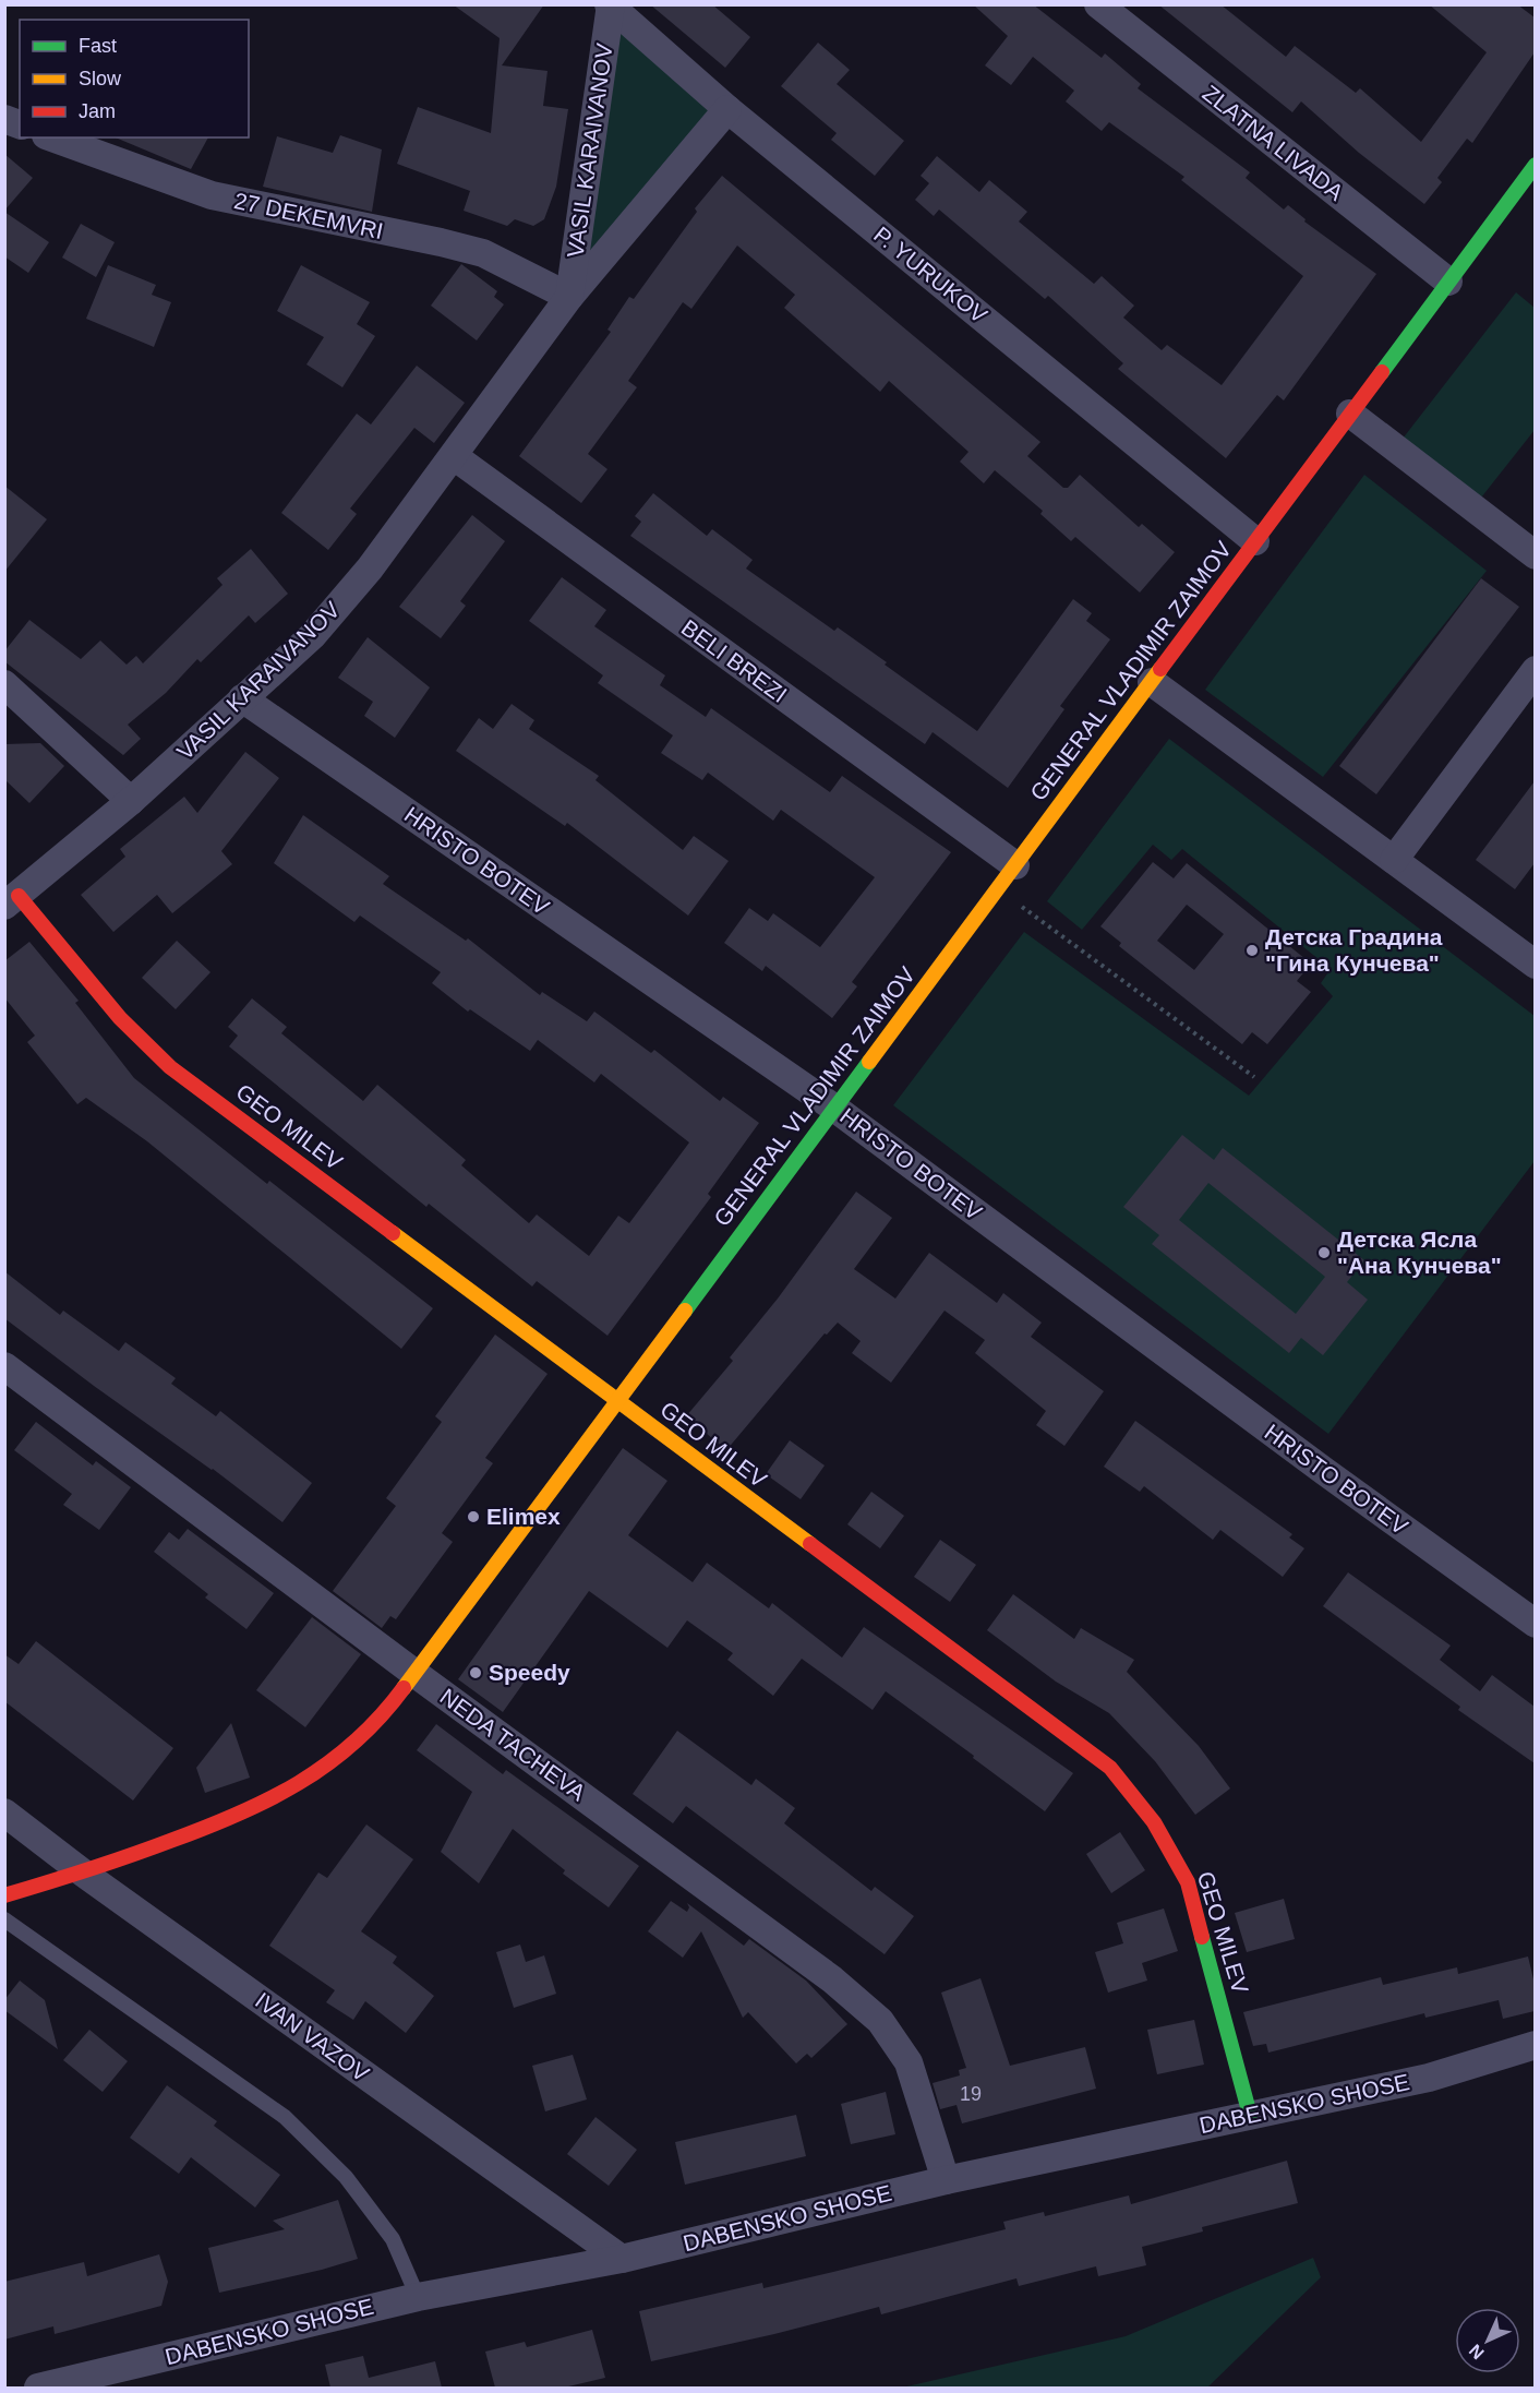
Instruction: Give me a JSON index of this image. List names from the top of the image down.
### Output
{
  "streets": {
    "street": [
      "ZLATNA LIVADA",
      "VASIL KARAIVANOV",
      "27 DEKEMVRI",
      "P. YURUKOV",
      "BELI BREZI",
      "GENERAL VLADIMIR ZAIMOV",
      "HRISTO BOTEV",
      "GEO MILEV",
      "NEDA TACHEVA",
      "IVAN VAZOV",
      "DABENSKO SHOSE"
    ]
  },
  "crossings": [
    ["ZLATNA LIVADA", "GENERAL VLADIMIR ZAIMOV"],
    ["VASIL KARAIVANOV", "27 DEKEMVRI"],
    ["VASIL KARAIVANOV", "P. YURUKOV"],
    ["VASIL KARAIVANOV", "BELI BREZI"],
    ["VASIL KARAIVANOV", "HRISTO BOTEV"],
    ["VASIL KARAIVANOV", "GEO MILEV"],
    ["P. YURUKOV", "GENERAL VLADIMIR ZAIMOV"],
    ["BELI BREZI", "GENERAL VLADIMIR ZAIMOV"],
    ["GENERAL VLADIMIR ZAIMOV", "HRISTO BOTEV"],
    ["GENERAL VLADIMIR ZAIMOV", "GEO MILEV"],
    ["GENERAL VLADIMIR ZAIMOV", "NEDA TACHEVA"],
    ["GENERAL VLADIMIR ZAIMOV", "IVAN VAZOV"],
    ["GEO MILEV", "DABENSKO SHOSE"],
    ["NEDA TACHEVA", "DABENSKO SHOSE"],
    ["IVAN VAZOV", "DABENSKO SHOSE"]
  ],
  "places": [
    "Детска Градина \"Гина Кунчева\"",
    "Детска Ясла \"Ана Кунчева\"",
    "Elimex",
    "Speedy"
  ],
  "house_numbers": ["19"],
  "legend": ["Fast", "Slow", "Jam"],
  "north": "bottom left"
}
